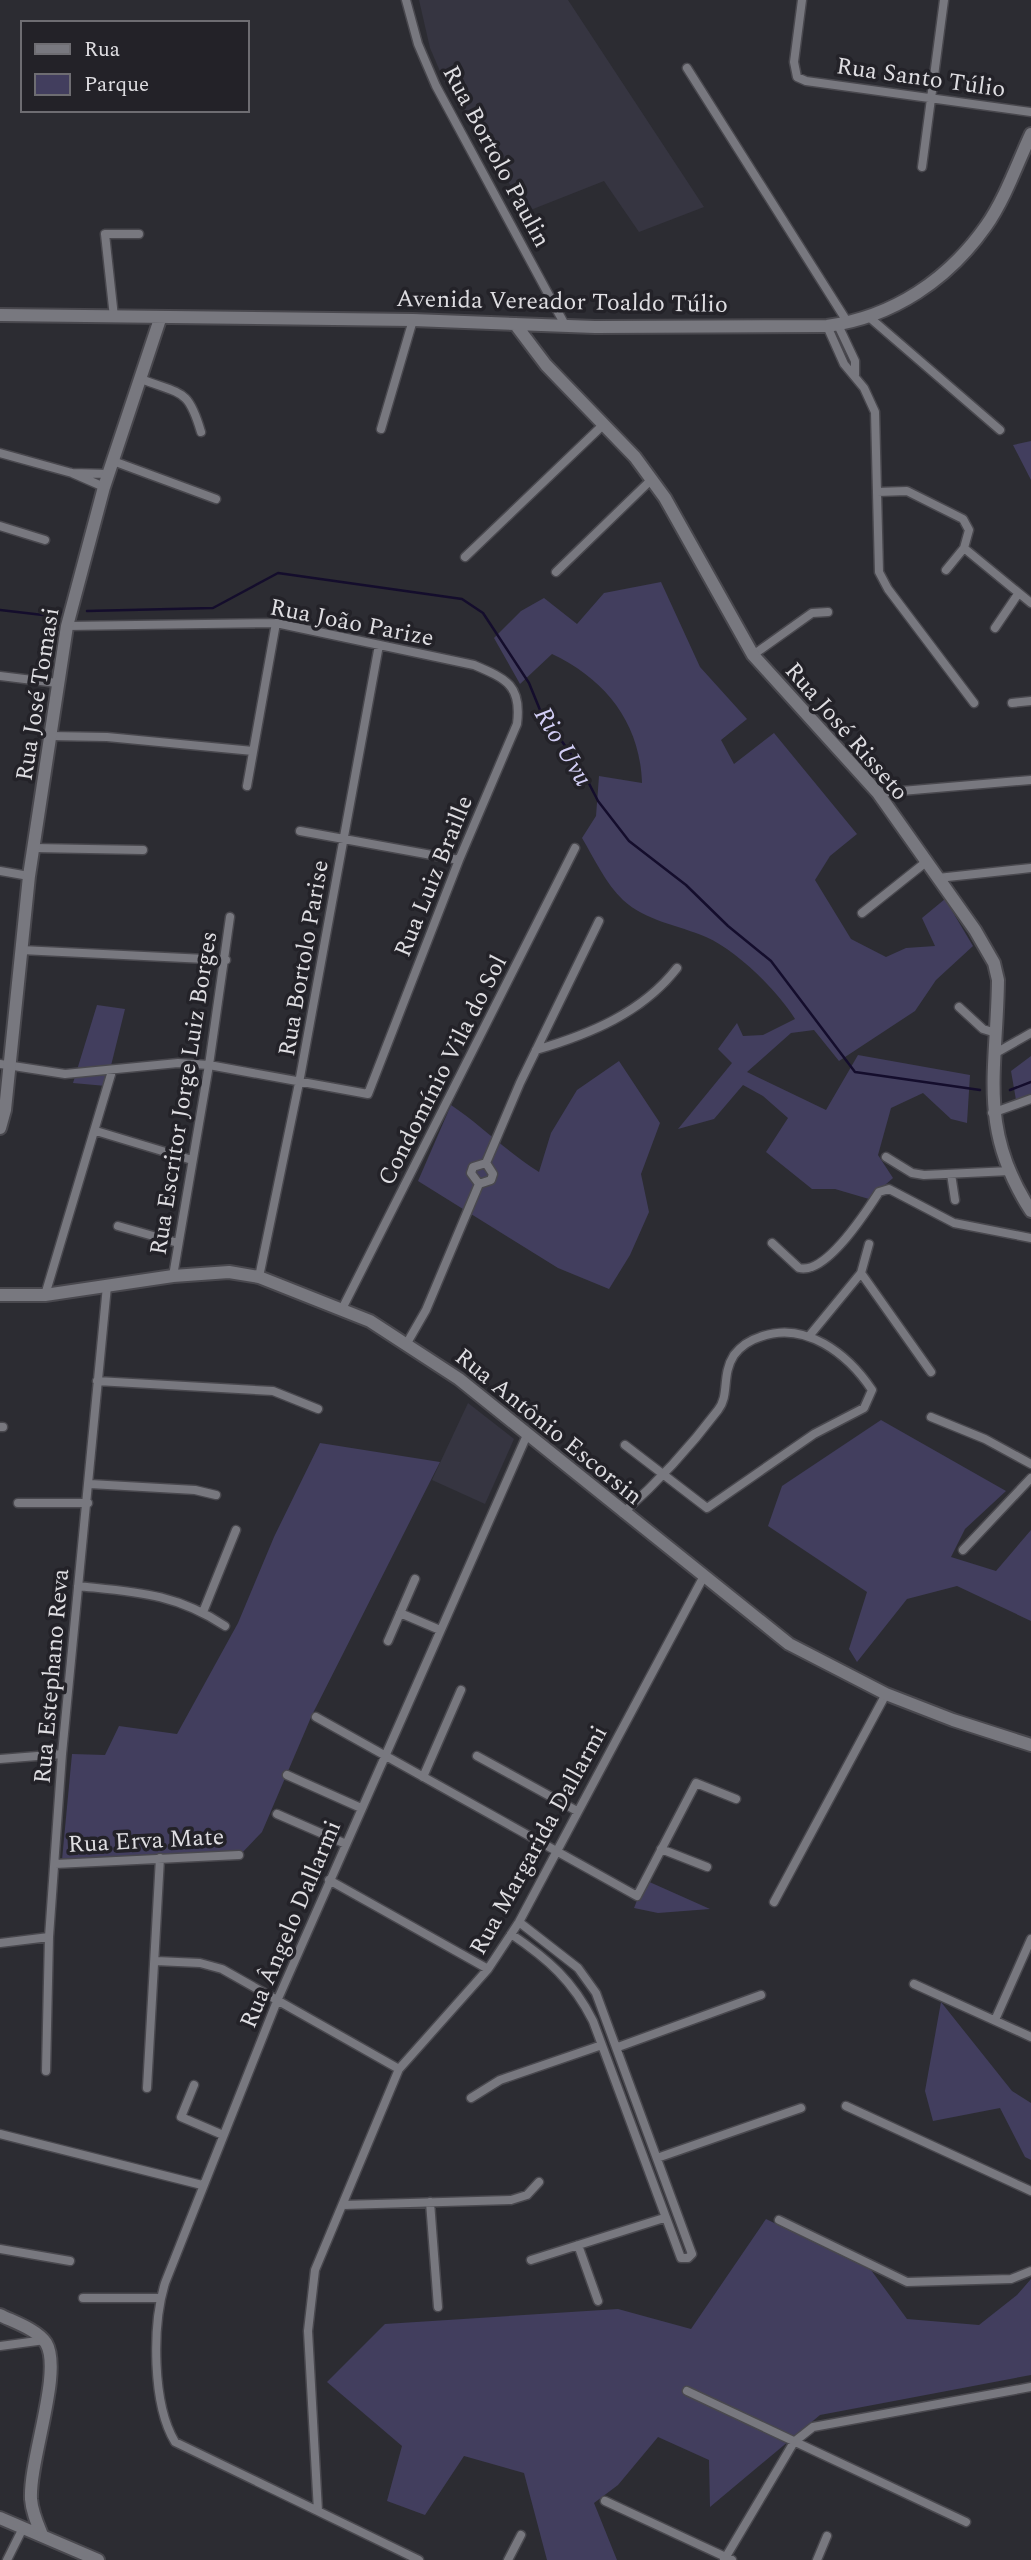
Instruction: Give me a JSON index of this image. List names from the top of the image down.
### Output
{
  "streets": {
    "main road": [
      "Avenida Vereador Toaldo Túlio",
      "Rua José Tomasi",
      "Rua José Risseto",
      "Rua Antônio Escorsin"
    ],
    "street": [
      "Rua Santo Túlio",
      "Rua Bortolo Paulin",
      "Rua João Parize",
      "Rua Luiz Braille",
      "Rua Bortolo Parise",
      "Condomínio Vila do Sol",
      "Rua Escritor Jorge Luiz Borges",
      "Rua Estephano Reva",
      "Rua Erva Mate",
      "Rua Margarida Dallarmi",
      "Rua Ângelo Dallarmi"
    ]
  },
  "crossings": [
    ["Rua Bortolo Paulin", "Avenida Vereador Toaldo Túlio"],
    ["Avenida Vereador Toaldo Túlio", "Rua José Tomasi"],
    ["Avenida Vereador Toaldo Túlio", "Rua José Risseto"],
    ["Rua João Parize", "Rua José Tomasi"],
    ["Rua João Parize", "Rua Luiz Braille"],
    ["Rua João Parize", "Rua Bortolo Parise"],
    ["Rua Luiz Braille", "Rua Bortolo Parise"],
    ["Rua Bortolo Parise", "Rua Antônio Escorsin"],
    ["Condomínio Vila do Sol", "Rua Antônio Escorsin"],
    ["Rua Escritor Jorge Luiz Borges", "Rua Antônio Escorsin"],
    ["Rua Antônio Escorsin", "Rua Estephano Reva"],
    ["Rua Antônio Escorsin", "Rua Margarida Dallarmi"],
    ["Rua Antônio Escorsin", "Rua Ângelo Dallarmi"],
    ["Rua Estephano Reva", "Rua Erva Mate"],
    ["Rua Margarida Dallarmi", "Rua Ângelo Dallarmi"]
  ],
  "water": ["Rio Uvu"],
  "legend": ["Rua", "Parque"]
}
